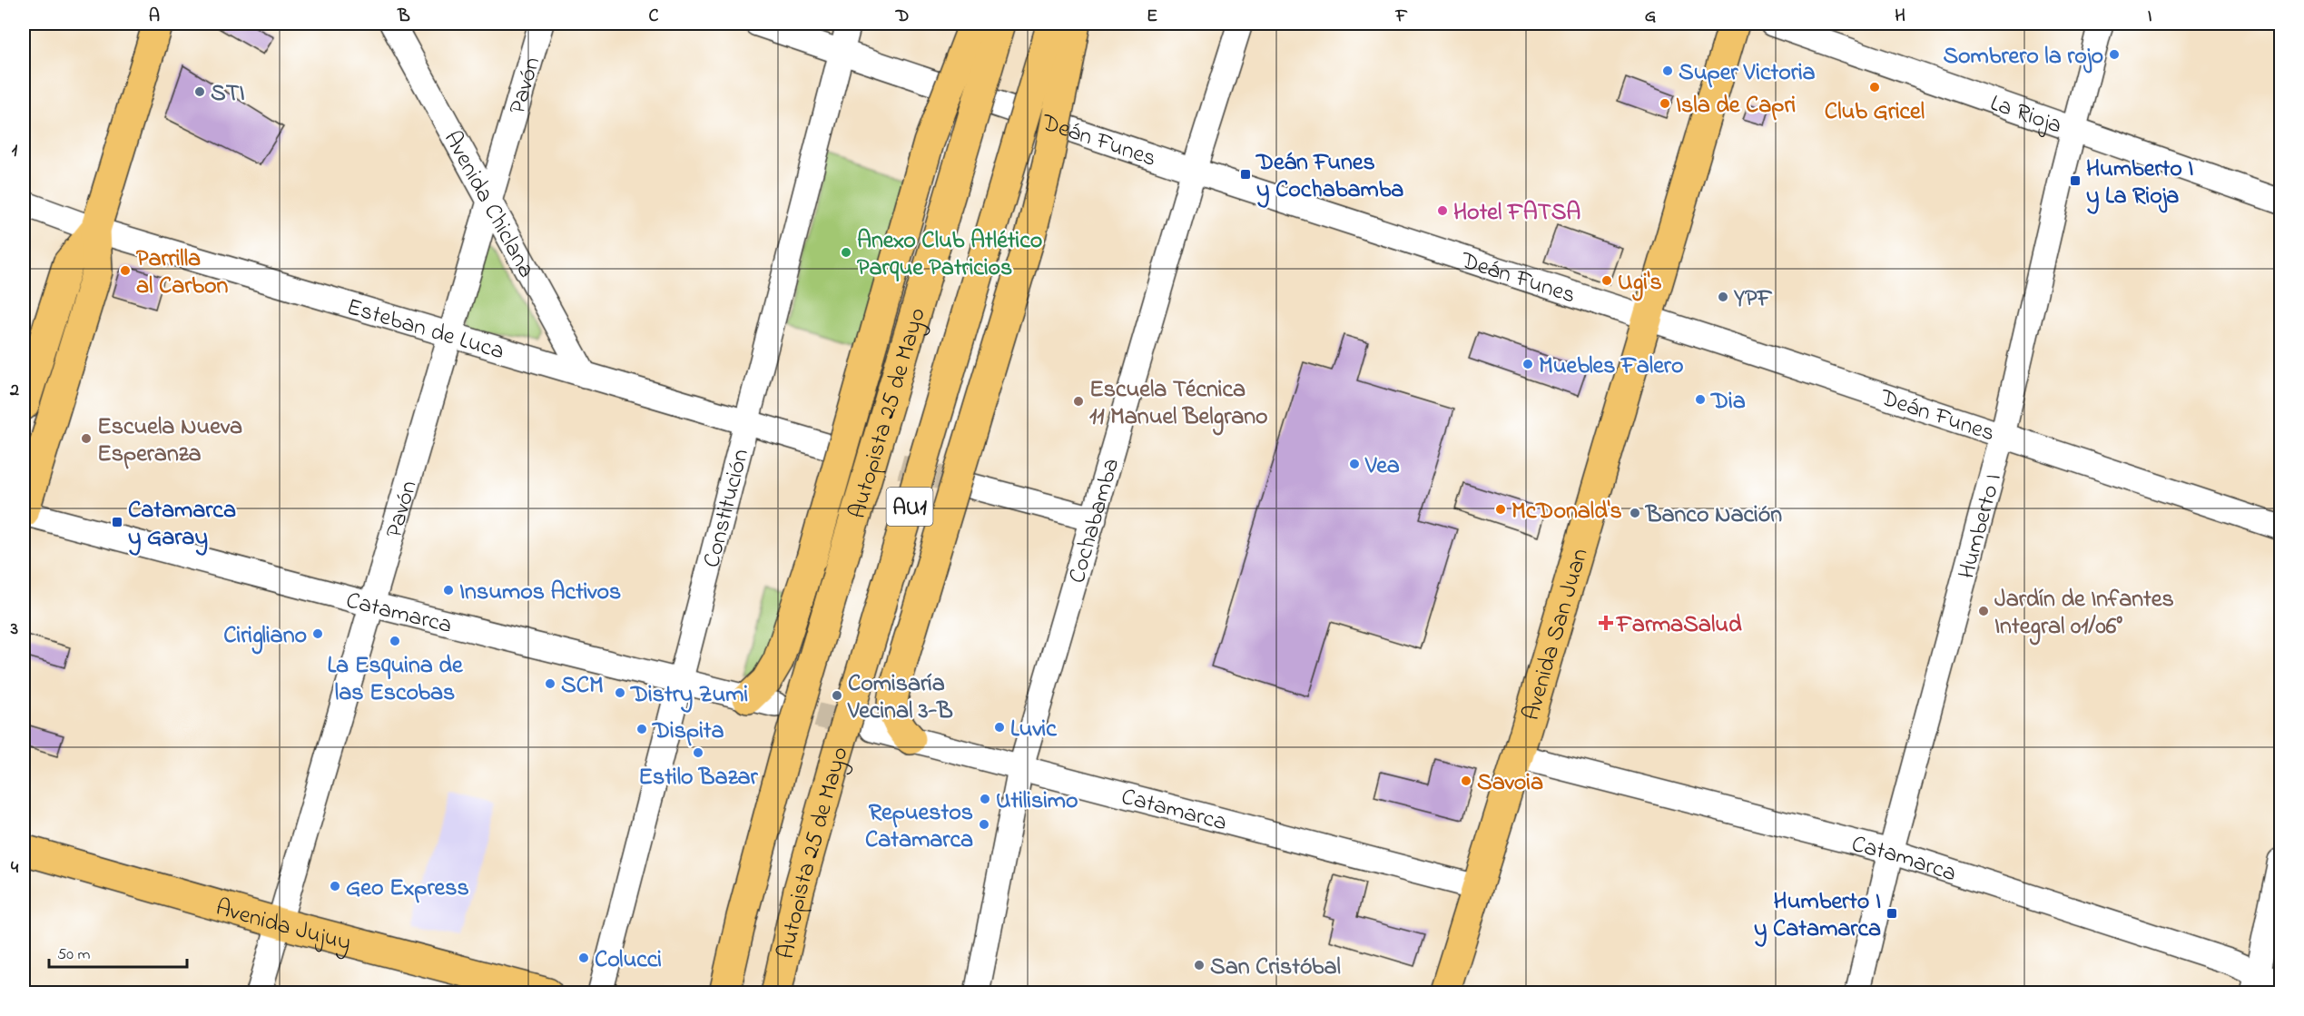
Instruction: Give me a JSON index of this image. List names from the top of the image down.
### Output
{
  "streets": {
    "main road": [
      "Autopista 25 de Mayo",
      "AU1",
      "Avenida San Juan",
      "Avenida Jujuy"
    ],
    "street": [
      "Pavón",
      "La Rioja",
      "Deán Funes",
      "Avenida Chiclana",
      "Esteban de Luca",
      "Constitución",
      "Cochabamba",
      "Humberto I",
      "Catamarca"
    ]
  },
  "crossings": [
    ["Pavón", "Avenida Chiclana"],
    ["Pavón", "Esteban de Luca"],
    ["Pavón", "Catamarca"],
    ["Pavón", "Avenida Jujuy"],
    ["La Rioja", "Humberto I"],
    ["Deán Funes", "Constitución"],
    ["Deán Funes", "Cochabamba"],
    ["Deán Funes", "Humberto I"],
    ["Deán Funes", "Avenida San Juan"],
    ["Avenida Chiclana", "Esteban de Luca"],
    ["Esteban de Luca", "Constitución"],
    ["Constitución", "Catamarca"],
    ["Cochabamba", "Catamarca"],
    ["Humberto I", "Catamarca"],
    ["Catamarca", "Avenida San Juan"]
  ],
  "places": {
    "other": [
      "Sombrero la rojo",
      "Super Victoria",
      "Club Gricel",
      "STI",
      "Isla de Capri",
      "Hotel FATSA",
      "Anexo Club Atlético Parque Patricios",
      "Parrilla al Carbon",
      "Ugi's",
      "YPF",
      "Muebles Falero",
      "Dia",
      "Escuela Técnica 11 Manuel Belgrano",
      "Escuela Nueva Esperanza",
      "Vea",
      "McDonald's",
      "Banco Nación",
      "Insumos Activos",
      "Jardín de Infantes Integral 01/06°",
      "Cirigliano",
      "La Esquina de las Escobas",
      "SCM",
      "Distry Zumi",
      "Comisaría Vecinal 3-B",
      "Luvic",
      "Dispita",
      "Estilo Bazar",
      "Savoia",
      "Utilisimo",
      "Repuestos Catamarca",
      "Geo Express",
      "Colucci",
      "San Cristóbal"
    ],
    "transit": [
      "Deán Funes y Cochabamba",
      "Humberto I y La Rioja",
      "Catamarca y Garay",
      "Humberto I y Catamarca"
    ],
    "health": ["FarmaSalud"]
  },
  "scale_bar": "50 m",
  "grid": {
    "columns": [
      "A",
      "B",
      "C",
      "D",
      "E",
      "F",
      "G",
      "H",
      "I"
    ],
    "rows": [
      "1",
      "2",
      "3",
      "4"
    ]
  }
}
